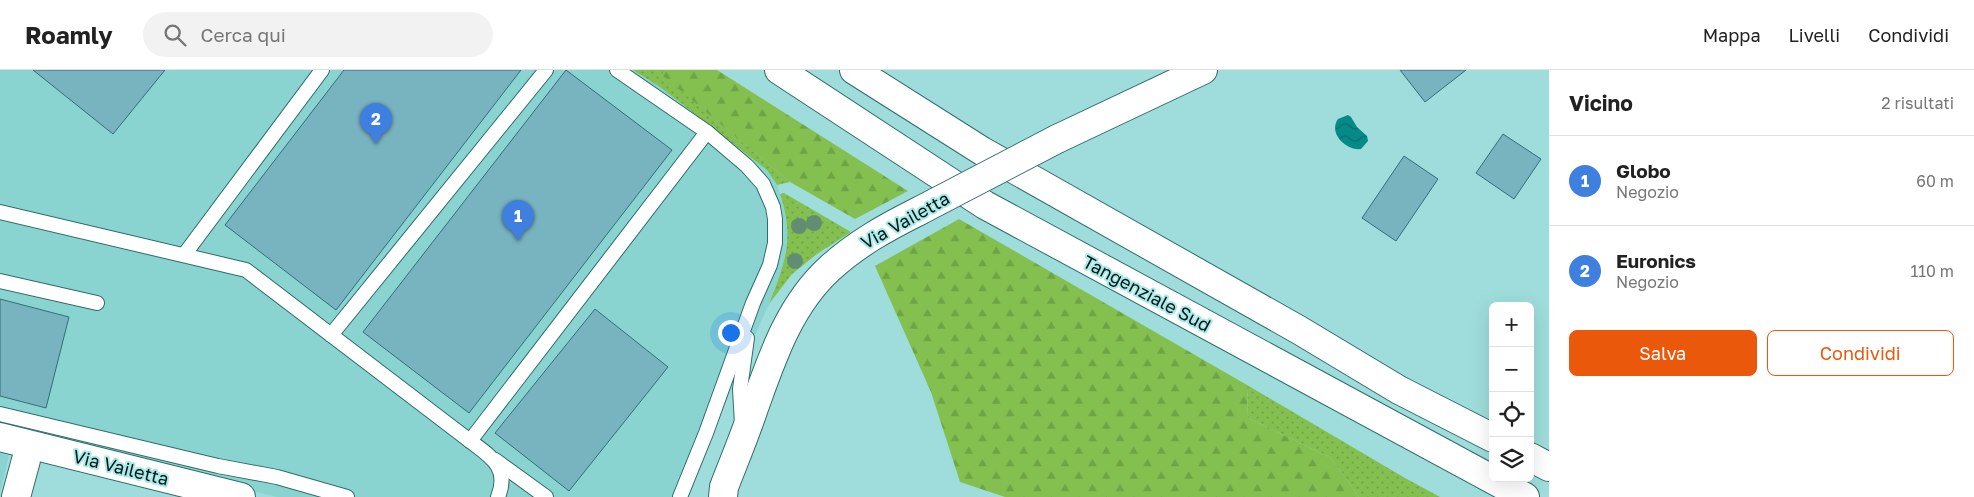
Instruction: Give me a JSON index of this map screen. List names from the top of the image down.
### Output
{
  "streets": {
    "main road": ["Via Vailetta", "Tangenziale Sud"]
  },
  "page": {
    "header": "Roamly",
    "search": "Cerca qui",
    "nav": ["Mappa", "Livelli", "Condividi"],
    "heading": ["Vicino", "2 risultati"],
    "pins": ["2", "1"],
    "list": [
      {
        "mark": "1",
        "name": "Globo",
        "note": "Negozio",
        "value": "60 m"
      },
      {
        "mark": "2",
        "name": "Euronics",
        "note": "Negozio",
        "value": "110 m"
      }
    ],
    "map_buttons": ["+", "−"],
    "buttons": ["Salva", "Condividi"]
  }
}
